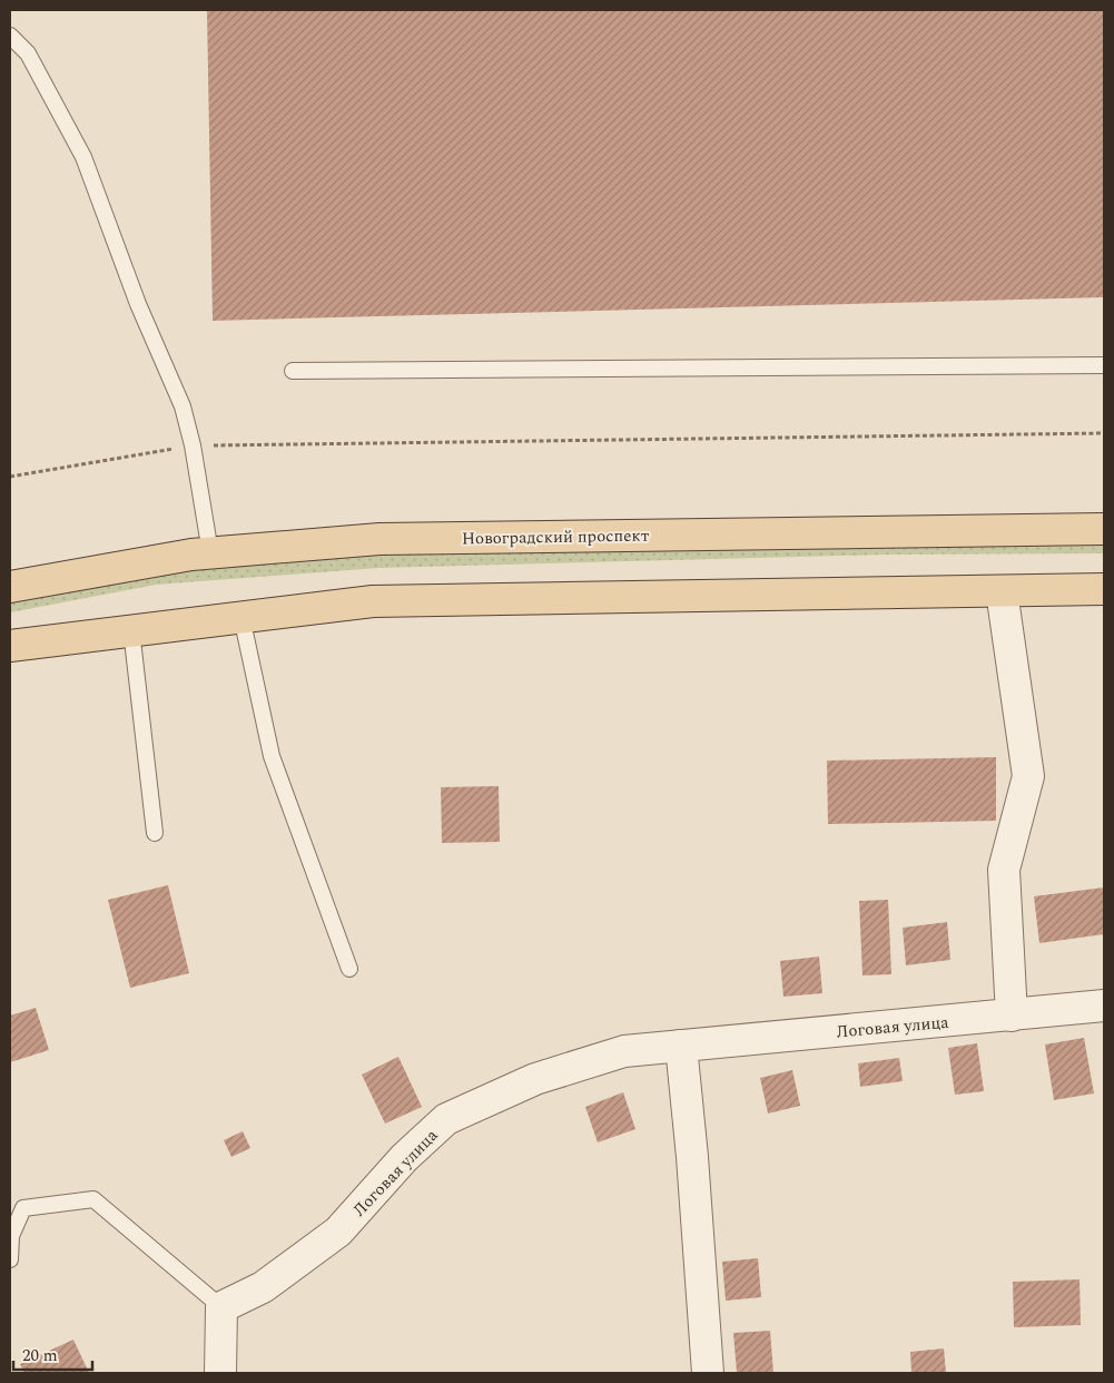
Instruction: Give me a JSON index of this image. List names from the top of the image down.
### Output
{
  "streets": {
    "main road": ["Новоградский проспект"],
    "street": ["Логовая улица"]
  },
  "scale_bar": "20 m"
}
